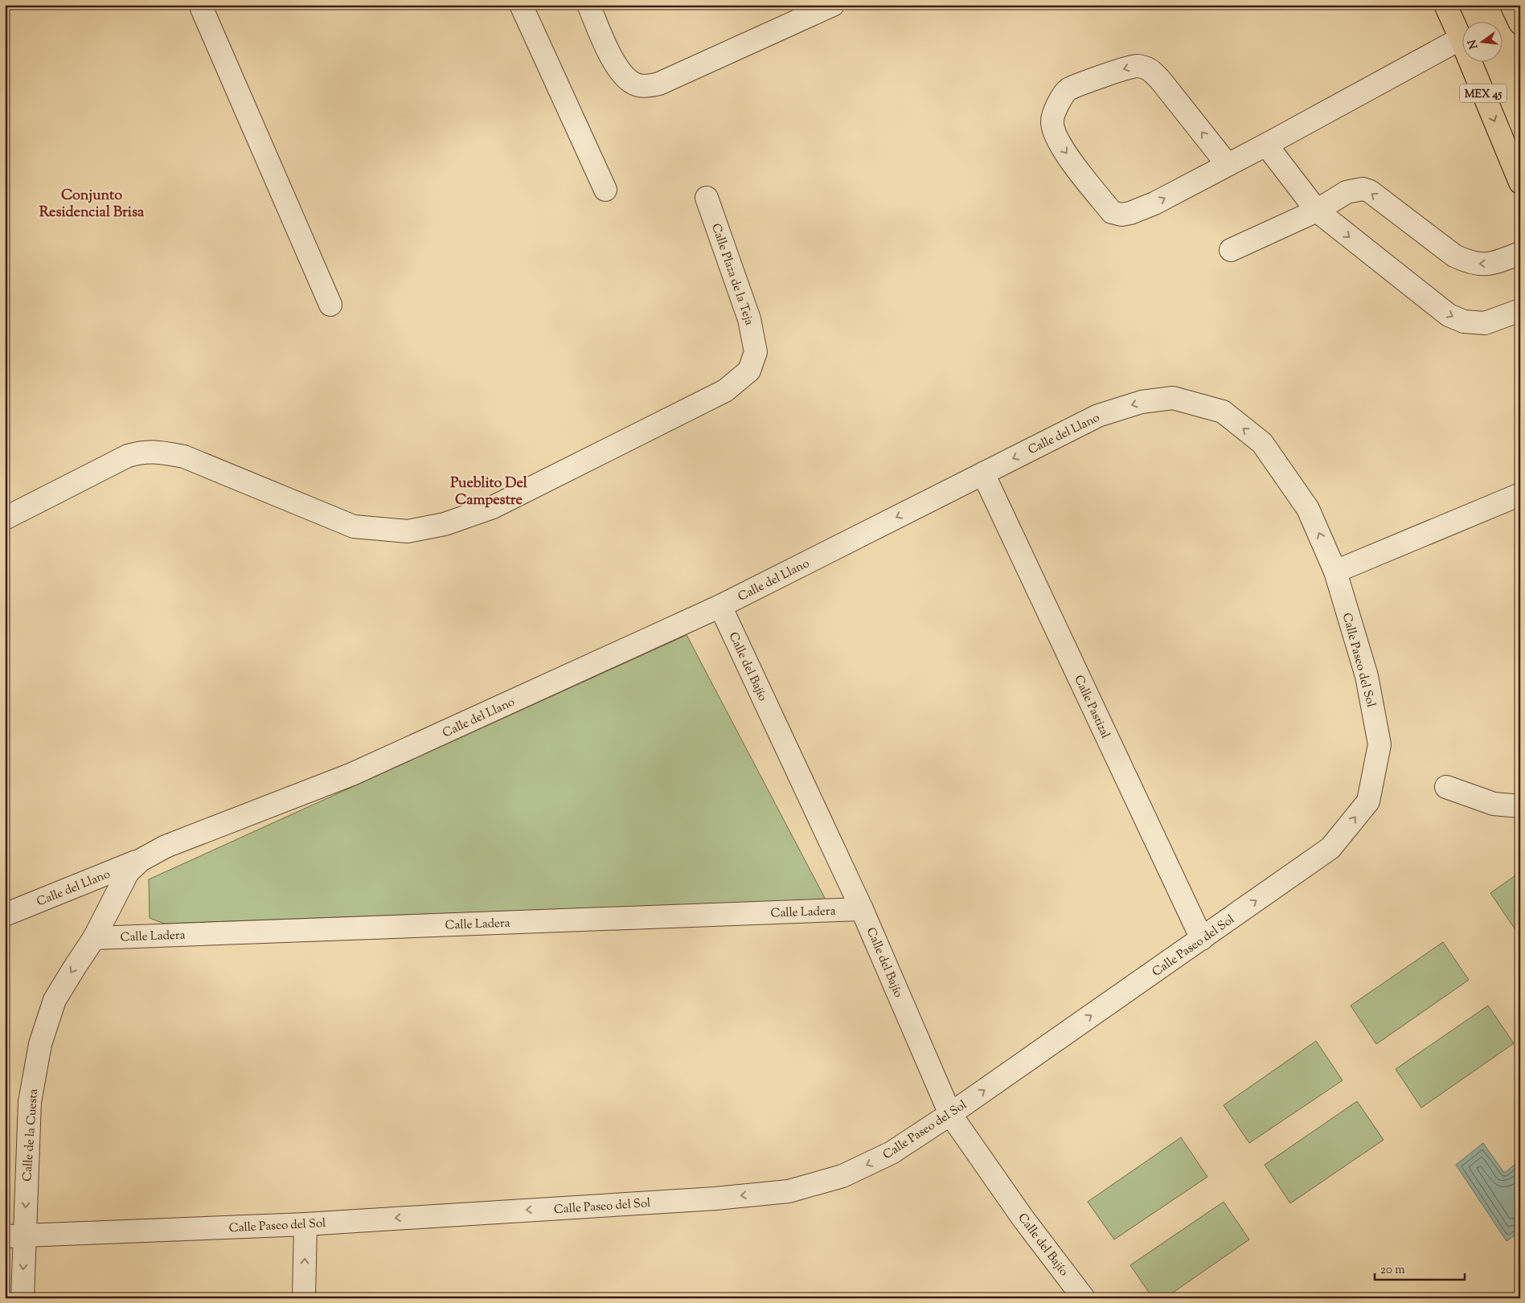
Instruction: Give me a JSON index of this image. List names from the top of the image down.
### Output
{
  "streets": {
    "main road": ["MEX 45"],
    "street": [
      "Calle Plaza de la Teja",
      "Calle del Llano",
      "Calle Paseo del Sol",
      "Calle del Bajío",
      "Calle Pastizal",
      "Calle Ladera",
      "Calle de la Cuesta"
    ]
  },
  "crossings": [
    ["Calle del Llano", "Calle Paseo del Sol"],
    ["Calle del Llano", "Calle del Bajío"],
    ["Calle del Llano", "Calle Pastizal"],
    ["Calle del Llano", "Calle Ladera"],
    ["Calle del Llano", "Calle de la Cuesta"],
    ["Calle Paseo del Sol", "Calle del Bajío"],
    ["Calle Paseo del Sol", "Calle Pastizal"],
    ["Calle Paseo del Sol", "Calle de la Cuesta"],
    ["Calle del Bajío", "Calle Ladera"],
    ["Calle Ladera", "Calle de la Cuesta"]
  ],
  "one_way": ["Calle del Llano", "Calle de la Cuesta"],
  "districts": ["Conjunto Residencial Brisa", "Pueblito Del Campestre"],
  "scale_bar": "20 m",
  "north": "left"
}
